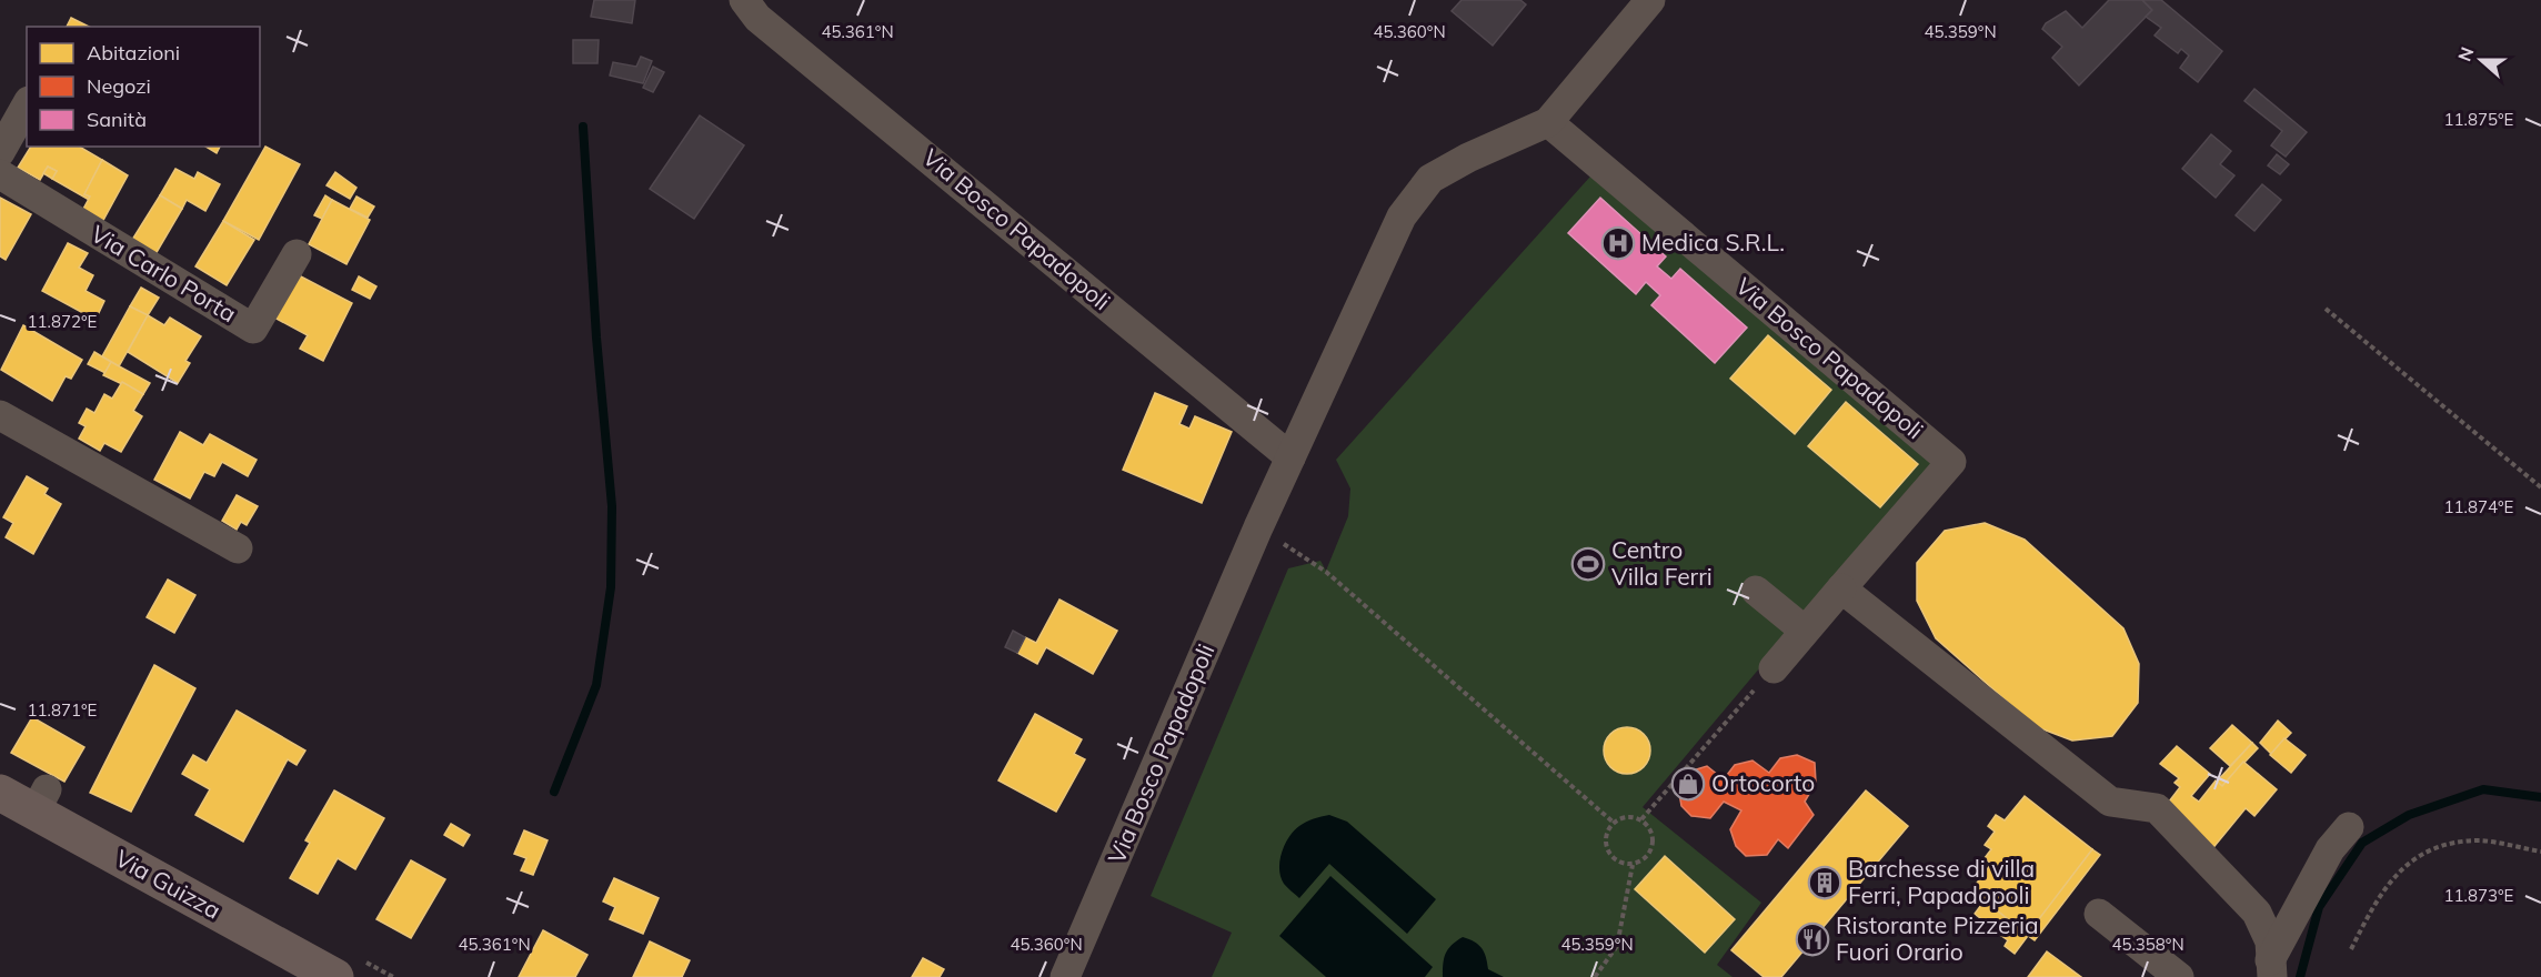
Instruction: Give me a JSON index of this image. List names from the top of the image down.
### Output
{
  "streets": {
    "main road": ["Via Guizza"],
    "street": ["Via Bosco Papadopoli", "Via Carlo Porta"]
  },
  "places": {
    "hospital": ["Medica S.R.L."],
    "sports": ["Centro Villa Ferri"],
    "shop": ["Ortocorto"],
    "building": ["Barchesse di villa Ferri, Papadopoli"],
    "restaurant": ["Ristorante Pizzeria Fuori Orario"]
  },
  "legend": ["Abitazioni", "Negozi", "Sanità"],
  "north": "left",
  "coordinates": [
    "45.361°N",
    "45.360°N",
    "45.359°N",
    "11.875°E",
    "11.872°E",
    "11.874°E",
    "11.871°E",
    "11.873°E",
    "45.358°N"
  ]
}
